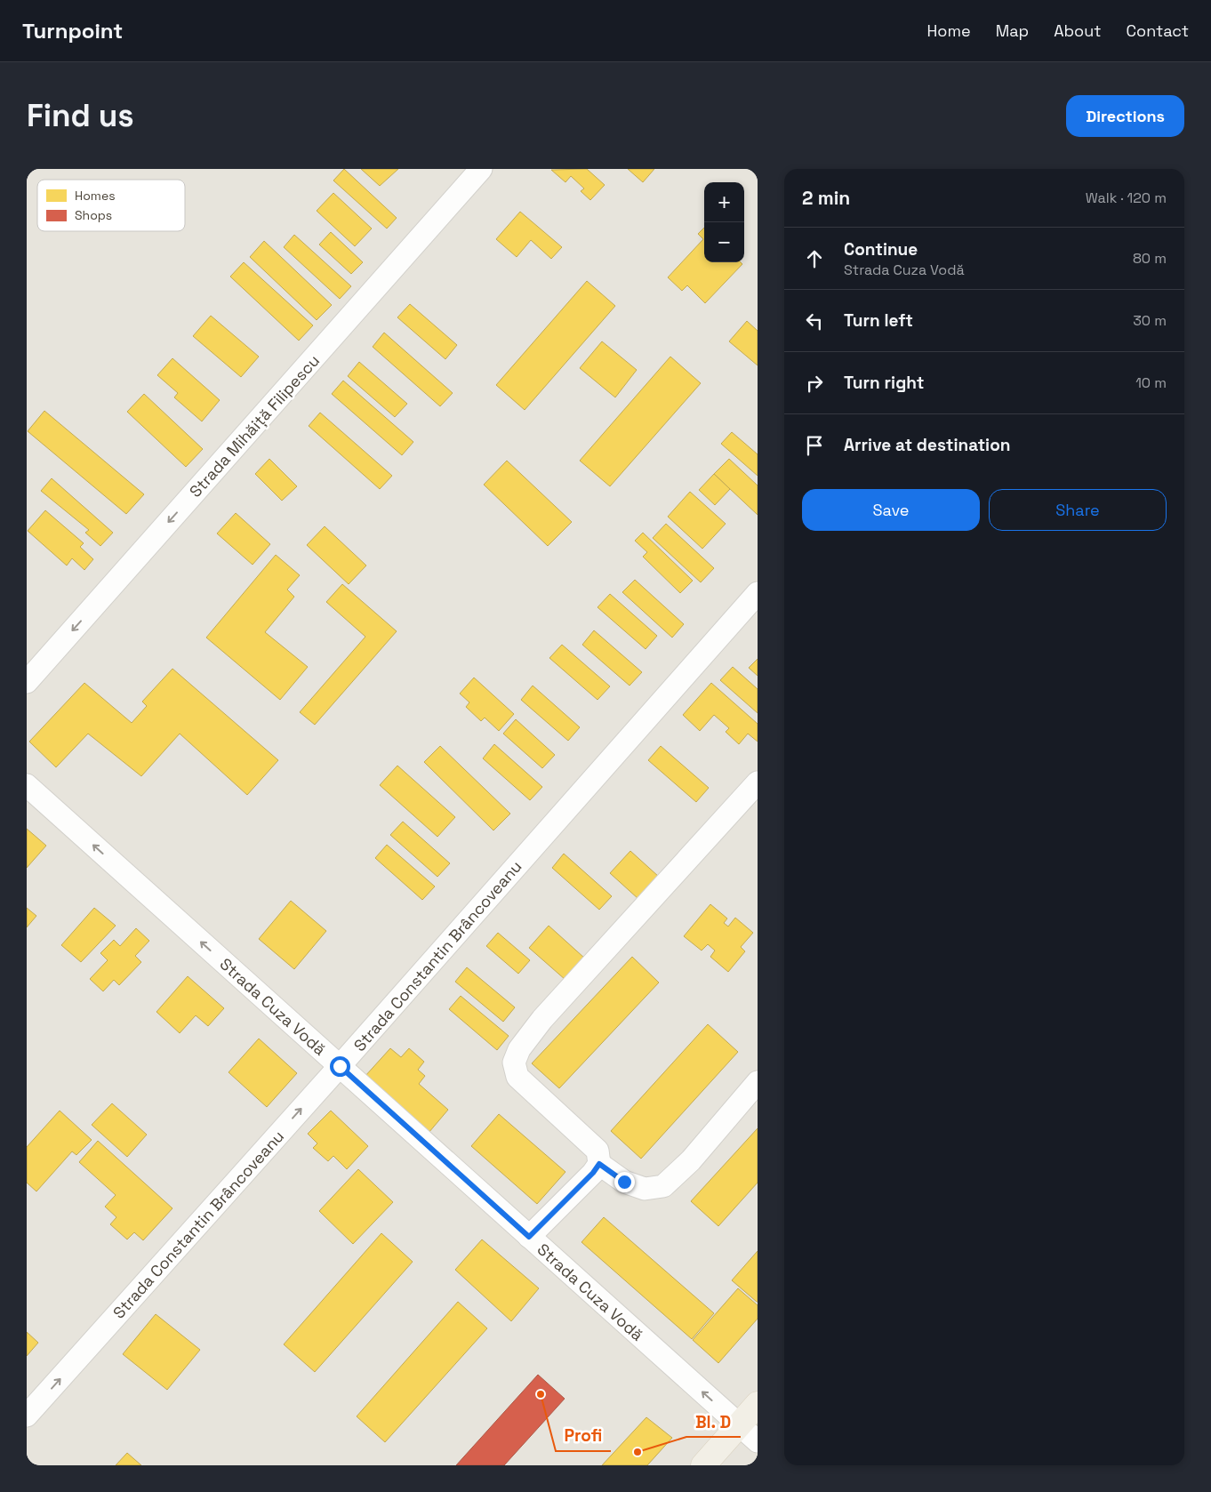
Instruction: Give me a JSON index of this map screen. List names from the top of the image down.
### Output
{
  "streets": {
    "street": ["Strada Mihăiță Filipescu", "Strada Constantin Brâncoveanu", "Strada Cuza Vodă"]
  },
  "crossings": [
    ["Strada Constantin Brâncoveanu", "Strada Cuza Vodă"]
  ],
  "one_way": ["Strada Mihăiță Filipescu", "Strada Constantin Brâncoveanu", "Strada Cuza Vodă"],
  "places": ["Profi", "Bl. D"],
  "legend": ["Homes", "Shops"],
  "page": {
    "header": "Turnpoint",
    "nav": [
      "Home",
      "Map",
      "About",
      "Contact"
    ],
    "buttons": [
      "Directions",
      ["Save", "Share"]
    ],
    "title": "Find us",
    "heading": ["2 min", "Walk · 120 m"],
    "map_buttons": ["+", "−"],
    "list": [
      ["Continue", "Strada Cuza Vodă", "80 m"],
      ["Turn left", "30 m"],
      ["Turn right", "10 m"],
      "Arrive at destination"
    ]
  }
}
